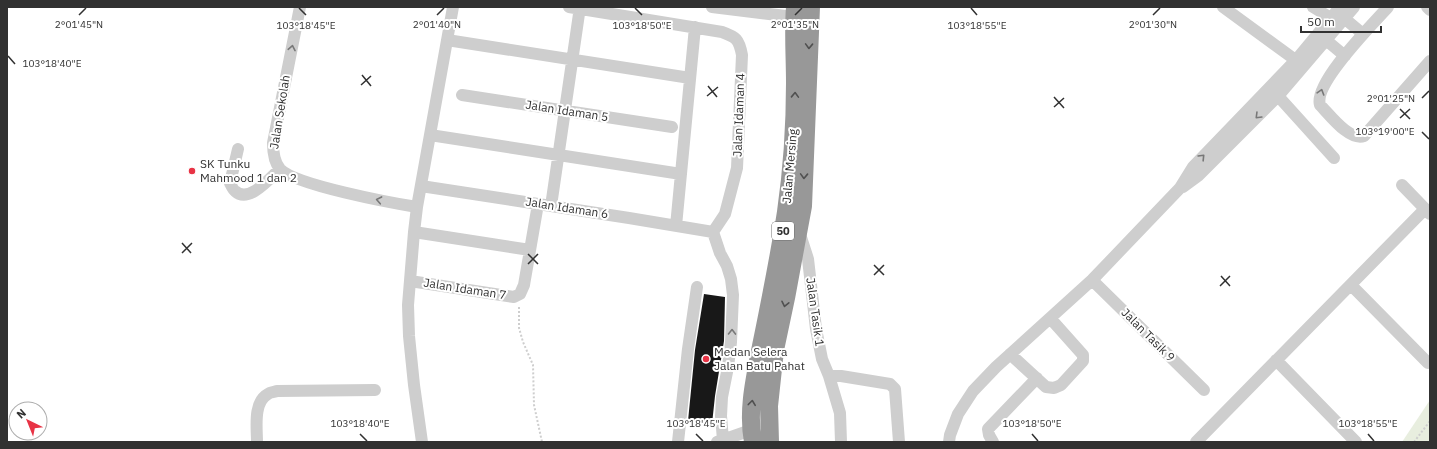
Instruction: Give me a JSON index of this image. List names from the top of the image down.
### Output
{
  "streets": {
    "highway": ["Jalan Mersing", "50"],
    "street": [
      "Jalan Idaman 5",
      "Jalan Sekolah",
      "Jalan Idaman 4",
      "Jalan Idaman 6",
      "Jalan Idaman 7",
      "Jalan Tasik 1",
      "Jalan Tasik 9"
    ]
  },
  "crossings": [
    ["Jalan Idaman 4", "Jalan Idaman 6"]
  ],
  "one_way": ["Jalan Sekolah"],
  "places": ["SK Tunku Mahmood 1 dan 2", "Medan Selera Jalan Batu Pahat"],
  "scale_bar": "50 m",
  "north": "top left",
  "coordinates": [
    "2°01'45\"N",
    "2°01'40\"N",
    "2°01'35\"N",
    "2°01'30\"N",
    "103°18'45\"E",
    "103°18'50\"E",
    "103°18'55\"E",
    "103°18'40\"E",
    "2°01'25\"N",
    "103°19'00\"E"
  ]
}
